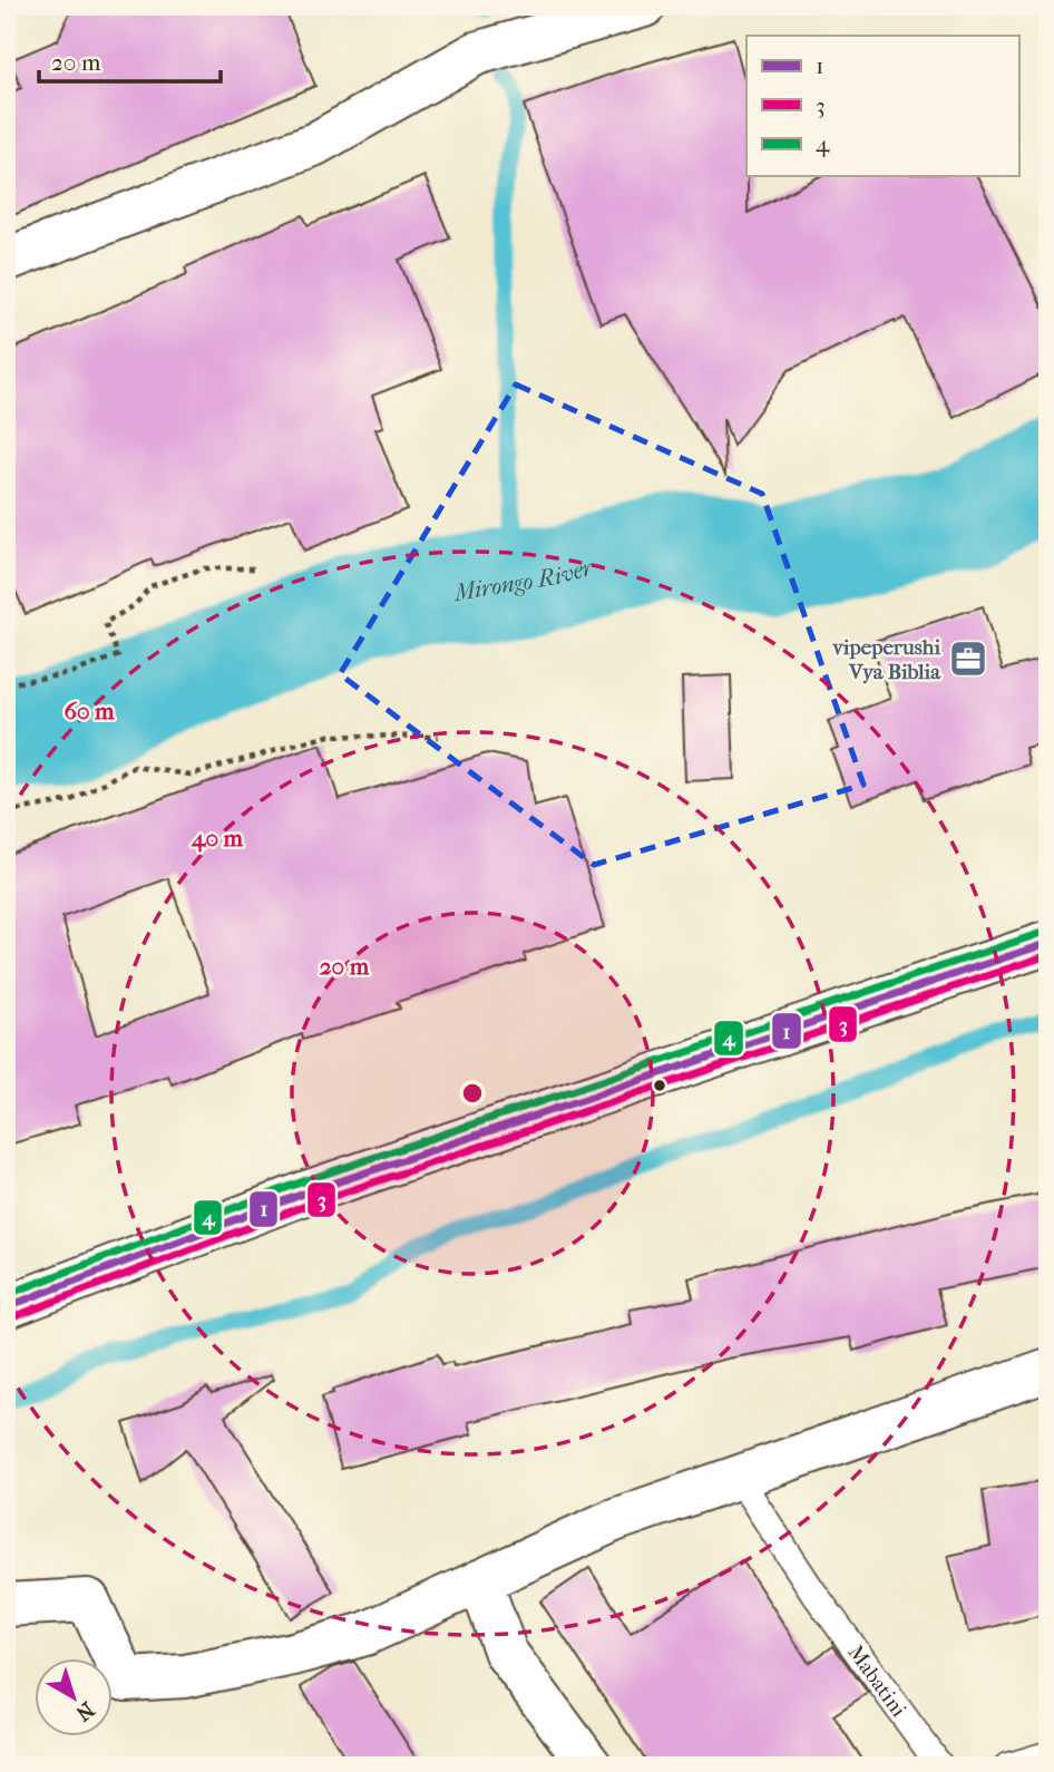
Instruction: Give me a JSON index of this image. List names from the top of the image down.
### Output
{
  "streets": {
    "lane": ["Mabatini"]
  },
  "water": ["Mirongo River"],
  "places": {
    "office": ["vipeperushi Vya Biblia"]
  },
  "lines": ["transit line 4", "transit line 1", "transit line 3"],
  "legend": ["1", "3", "4"],
  "scale_bar": "20 m",
  "north": "bottom right",
  "rings": ["60 m", "40 m", "20 m"]
}
